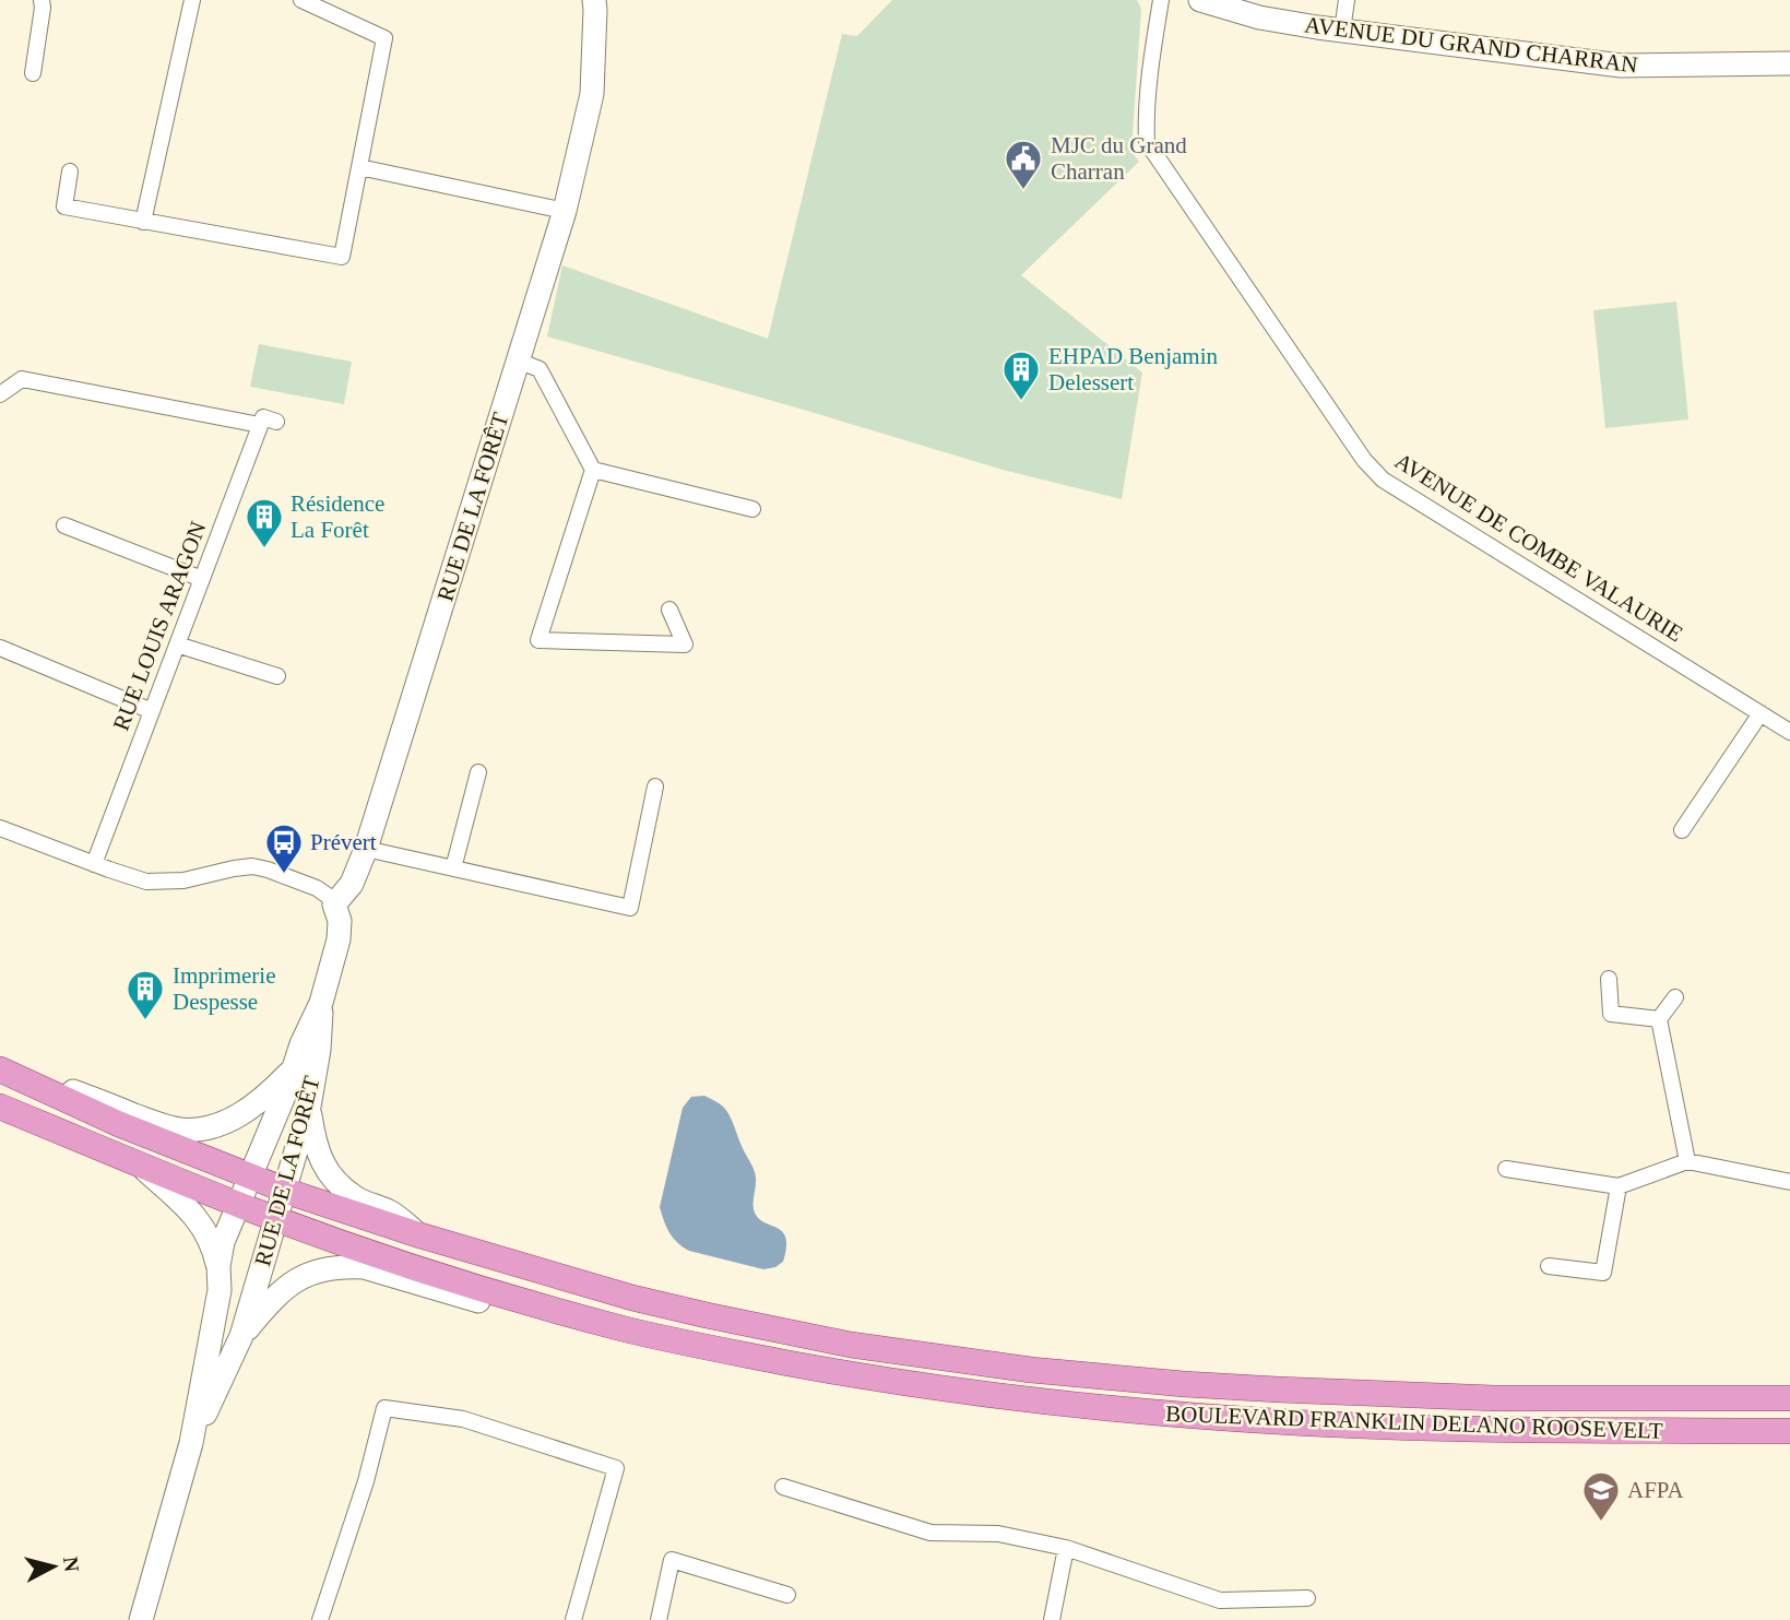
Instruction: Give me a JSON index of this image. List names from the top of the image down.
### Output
{
  "streets": {
    "main road": ["BOULEVARD FRANKLIN DELANO ROOSEVELT"],
    "street": [
      "AVENUE DU GRAND CHARRAN",
      "RUE DE LA FORÊT",
      "AVENUE DE COMBE VALAURIE",
      "RUE LOUIS ARAGON"
    ]
  },
  "crossings": [
    ["RUE DE LA FORÊT", "BOULEVARD FRANKLIN DELANO ROOSEVELT"]
  ],
  "places": {
    "public building": ["MJC du Grand Charran"],
    "building": ["EHPAD Benjamin Delessert", "Résidence La Forêt", "Imprimerie Despesse"],
    "bus stop": ["Prévert"],
    "school or university": ["AFPA"]
  },
  "north": "right"
}
